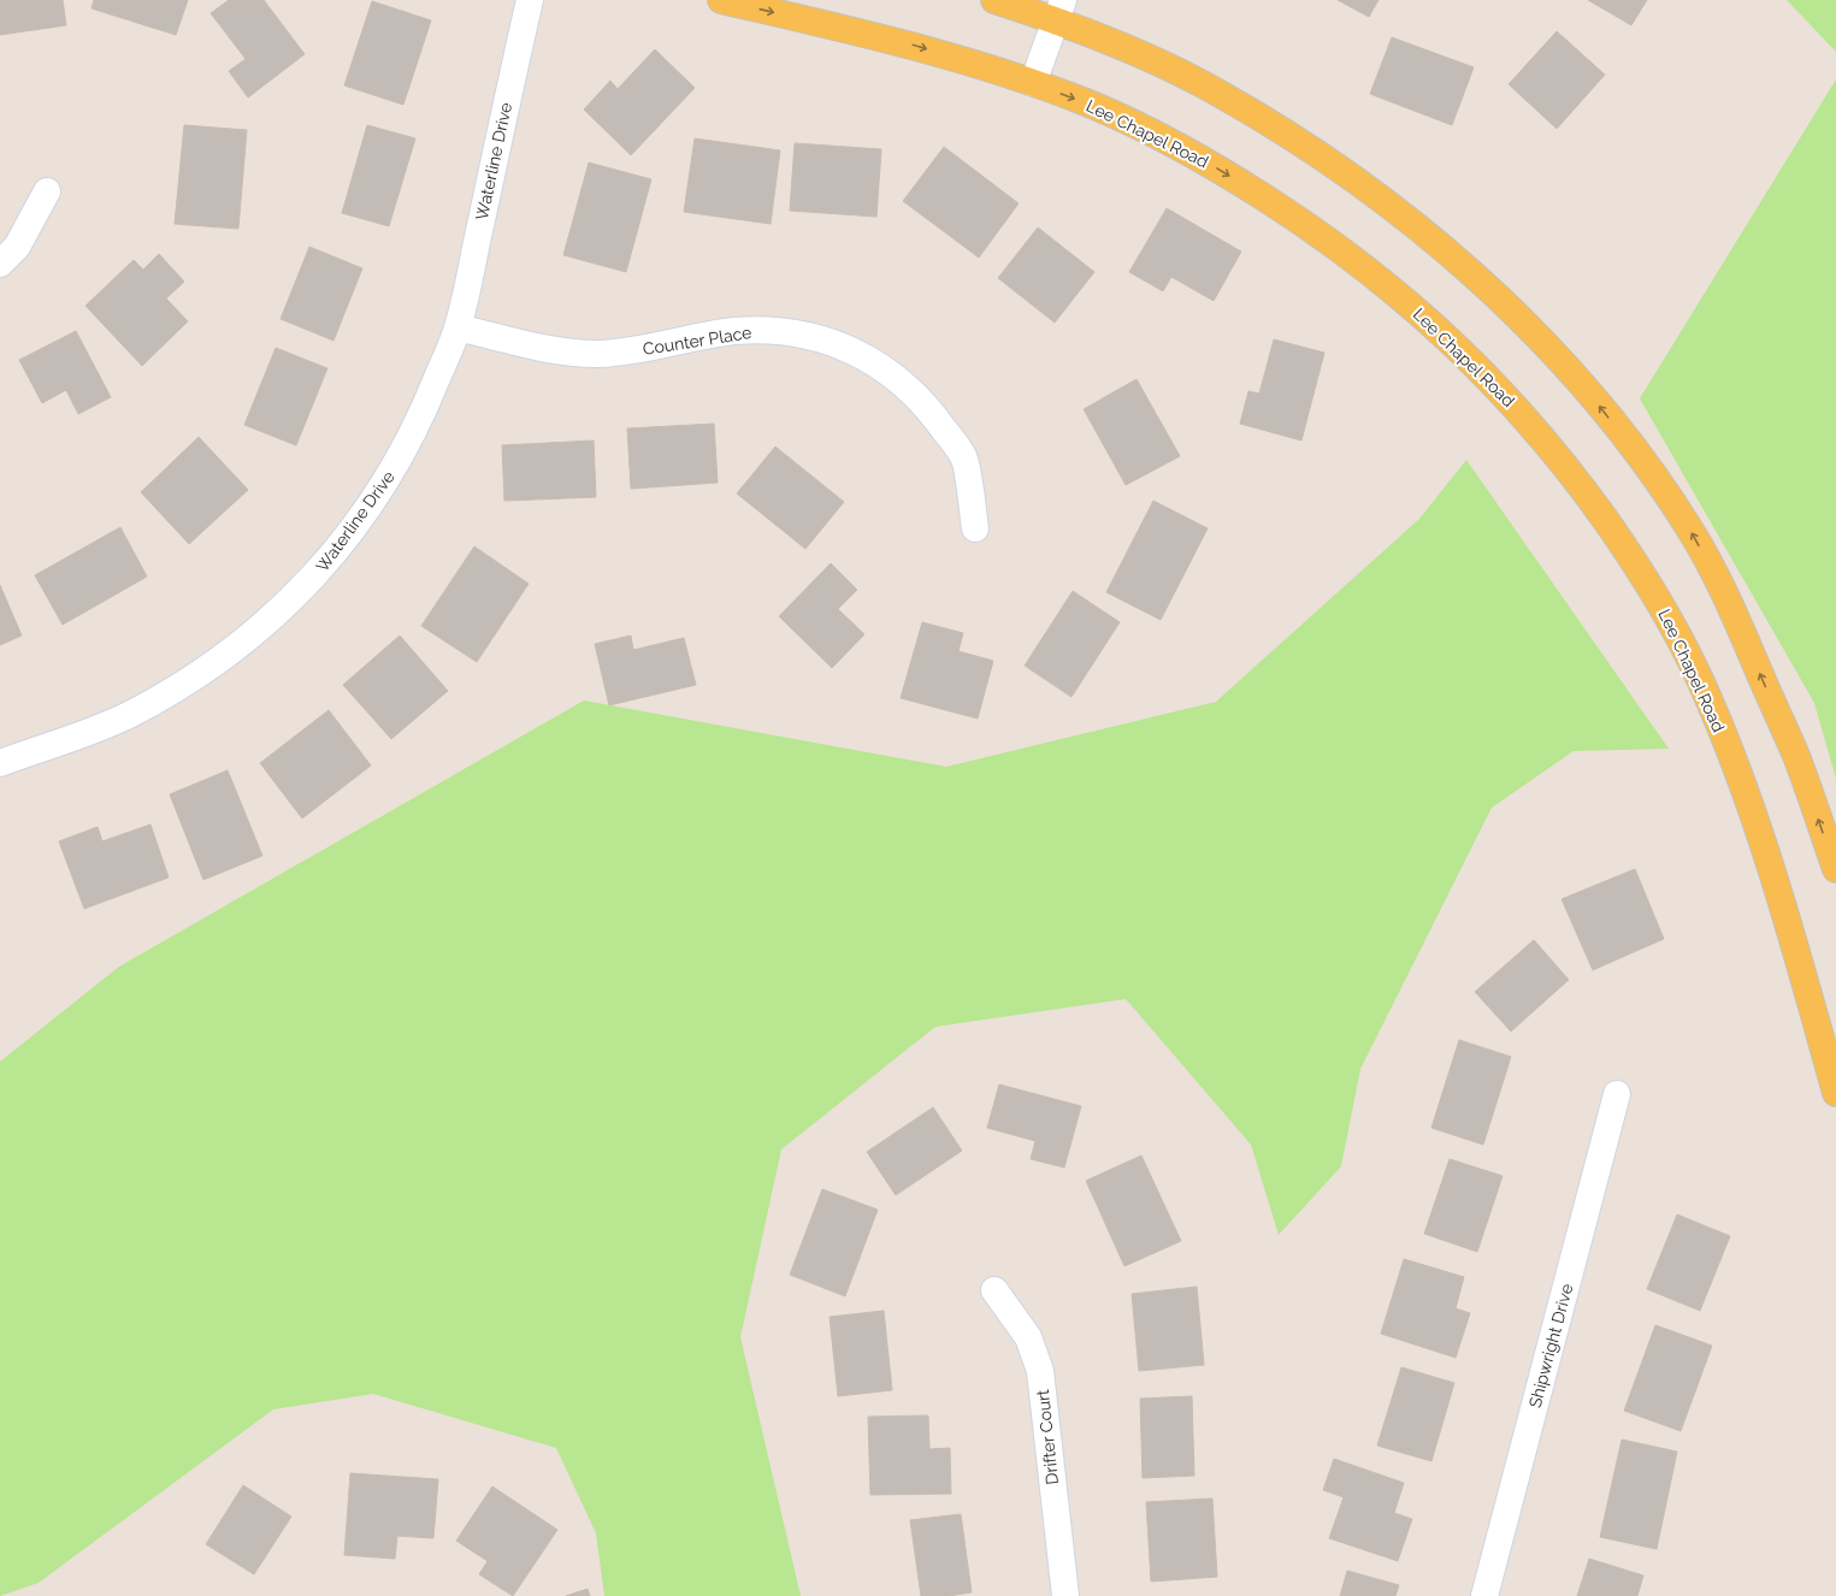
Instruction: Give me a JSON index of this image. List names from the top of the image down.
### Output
{
  "streets": {
    "main road": ["Lee Chapel Road"],
    "street": [
      "Waterline Drive",
      "Counter Place",
      "Shipwright Drive",
      "Drifter Court"
    ]
  },
  "crossings": [
    ["Waterline Drive", "Counter Place"]
  ]
}
